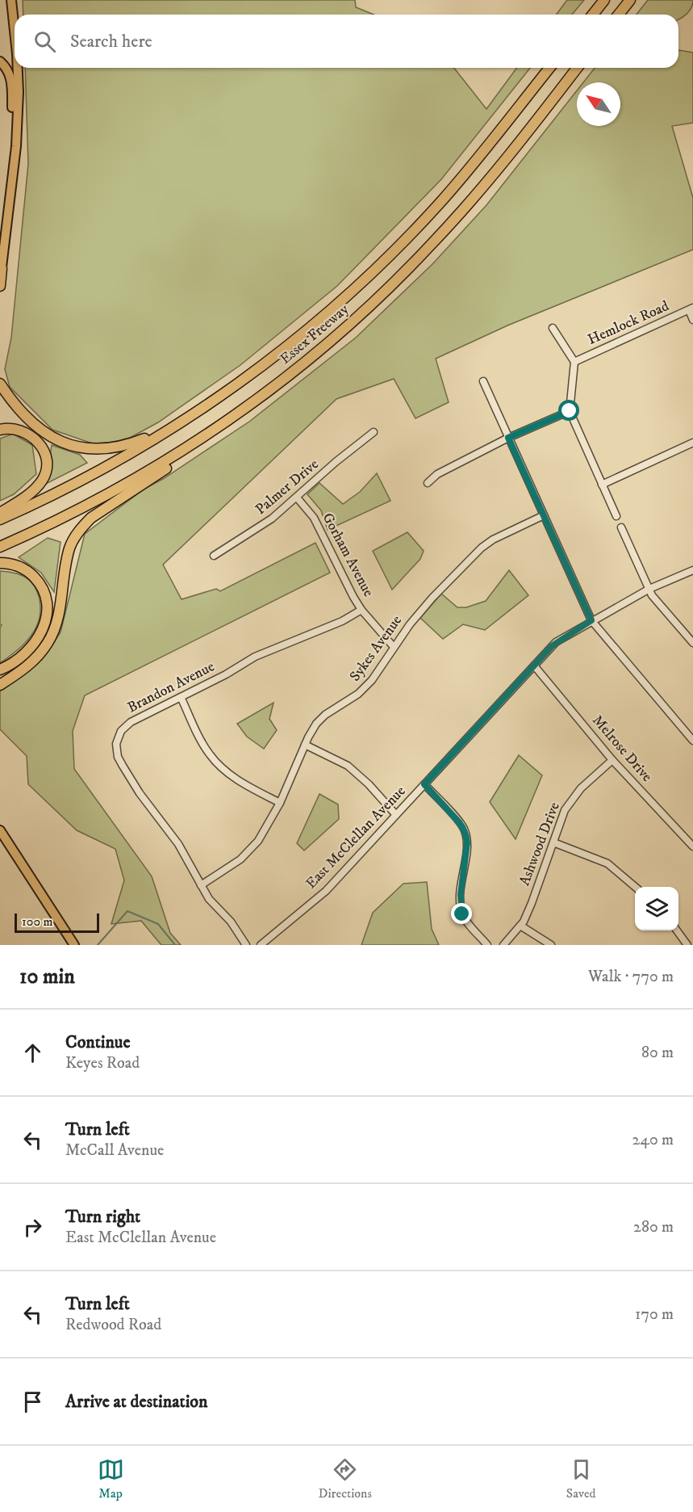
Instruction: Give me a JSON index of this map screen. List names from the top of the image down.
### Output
{
  "streets": {
    "highway": ["Essex Freeway"],
    "street": [
      "Hemlock Road",
      "Palmer Drive",
      "Gorham Avenue",
      "Sykes Avenue",
      "Brandon Avenue",
      "Melrose Drive",
      "East McClellan Avenue",
      "Ashwood Drive"
    ]
  },
  "crossings": [
    ["Palmer Drive", "Gorham Avenue"],
    ["Gorham Avenue", "Sykes Avenue"],
    ["Gorham Avenue", "Brandon Avenue"],
    ["Sykes Avenue", "Brandon Avenue"],
    ["Melrose Drive", "East McClellan Avenue"],
    ["Melrose Drive", "Ashwood Drive"]
  ],
  "scale_bar": "100 m",
  "north": "top left",
  "page": {
    "search": "Search here",
    "scale": "100 m",
    "heading": ["10 min", "Walk · 770 m"],
    "list": [
      ["Continue", "Keyes Road", "80 m"],
      ["Turn left", "McCall Avenue", "240 m"],
      ["Turn right", "East McClellan Avenue", "280 m"],
      ["Turn left", "Redwood Road", "170 m"],
      "Arrive at destination"
    ],
    "nav": ["Map", "Directions", "Saved"]
  }
}
